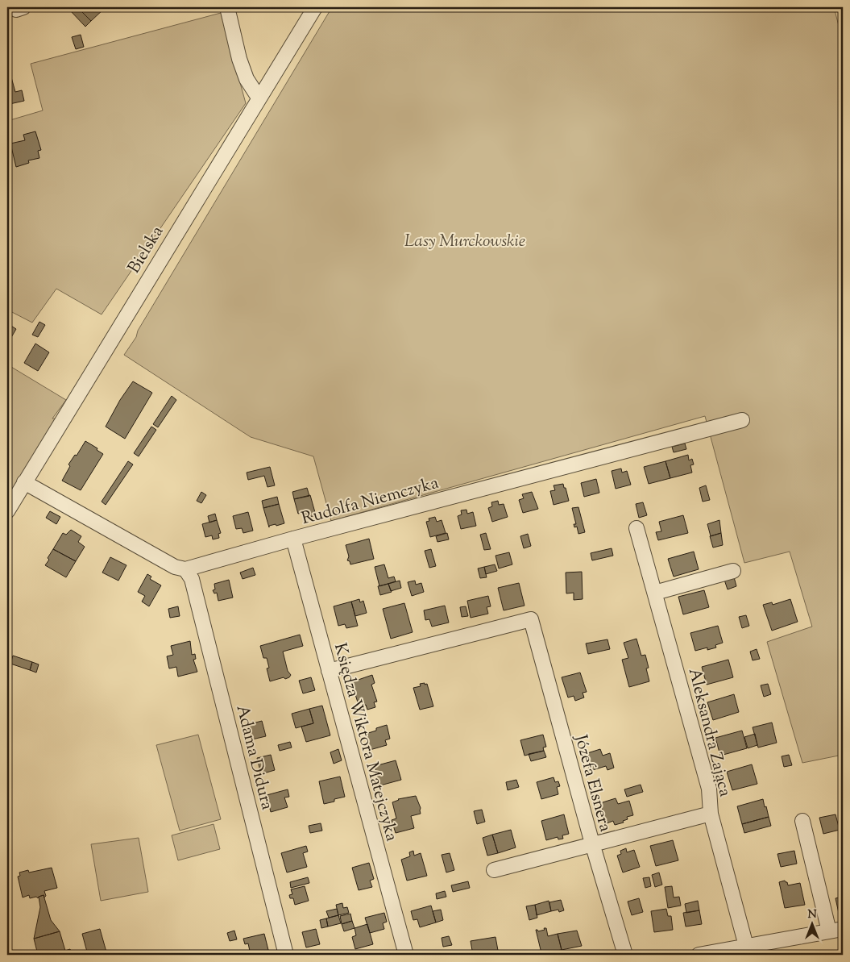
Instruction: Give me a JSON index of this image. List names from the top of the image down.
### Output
{
  "streets": {
    "street": [
      "Bielska",
      "Rudolfa Niemczyka",
      "Aleksandra Zająca",
      "Księdza Wiktora Matejczyka",
      "Adama Didura",
      "Józefa Elsnera"
    ]
  },
  "crossings": [
    ["Rudolfa Niemczyka", "Księdza Wiktora Matejczyka"],
    ["Rudolfa Niemczyka", "Adama Didura"],
    ["Księdza Wiktora Matejczyka", "Józefa Elsnera"]
  ],
  "parks": ["Lasy Murckowskie"],
  "north": "top"
}
